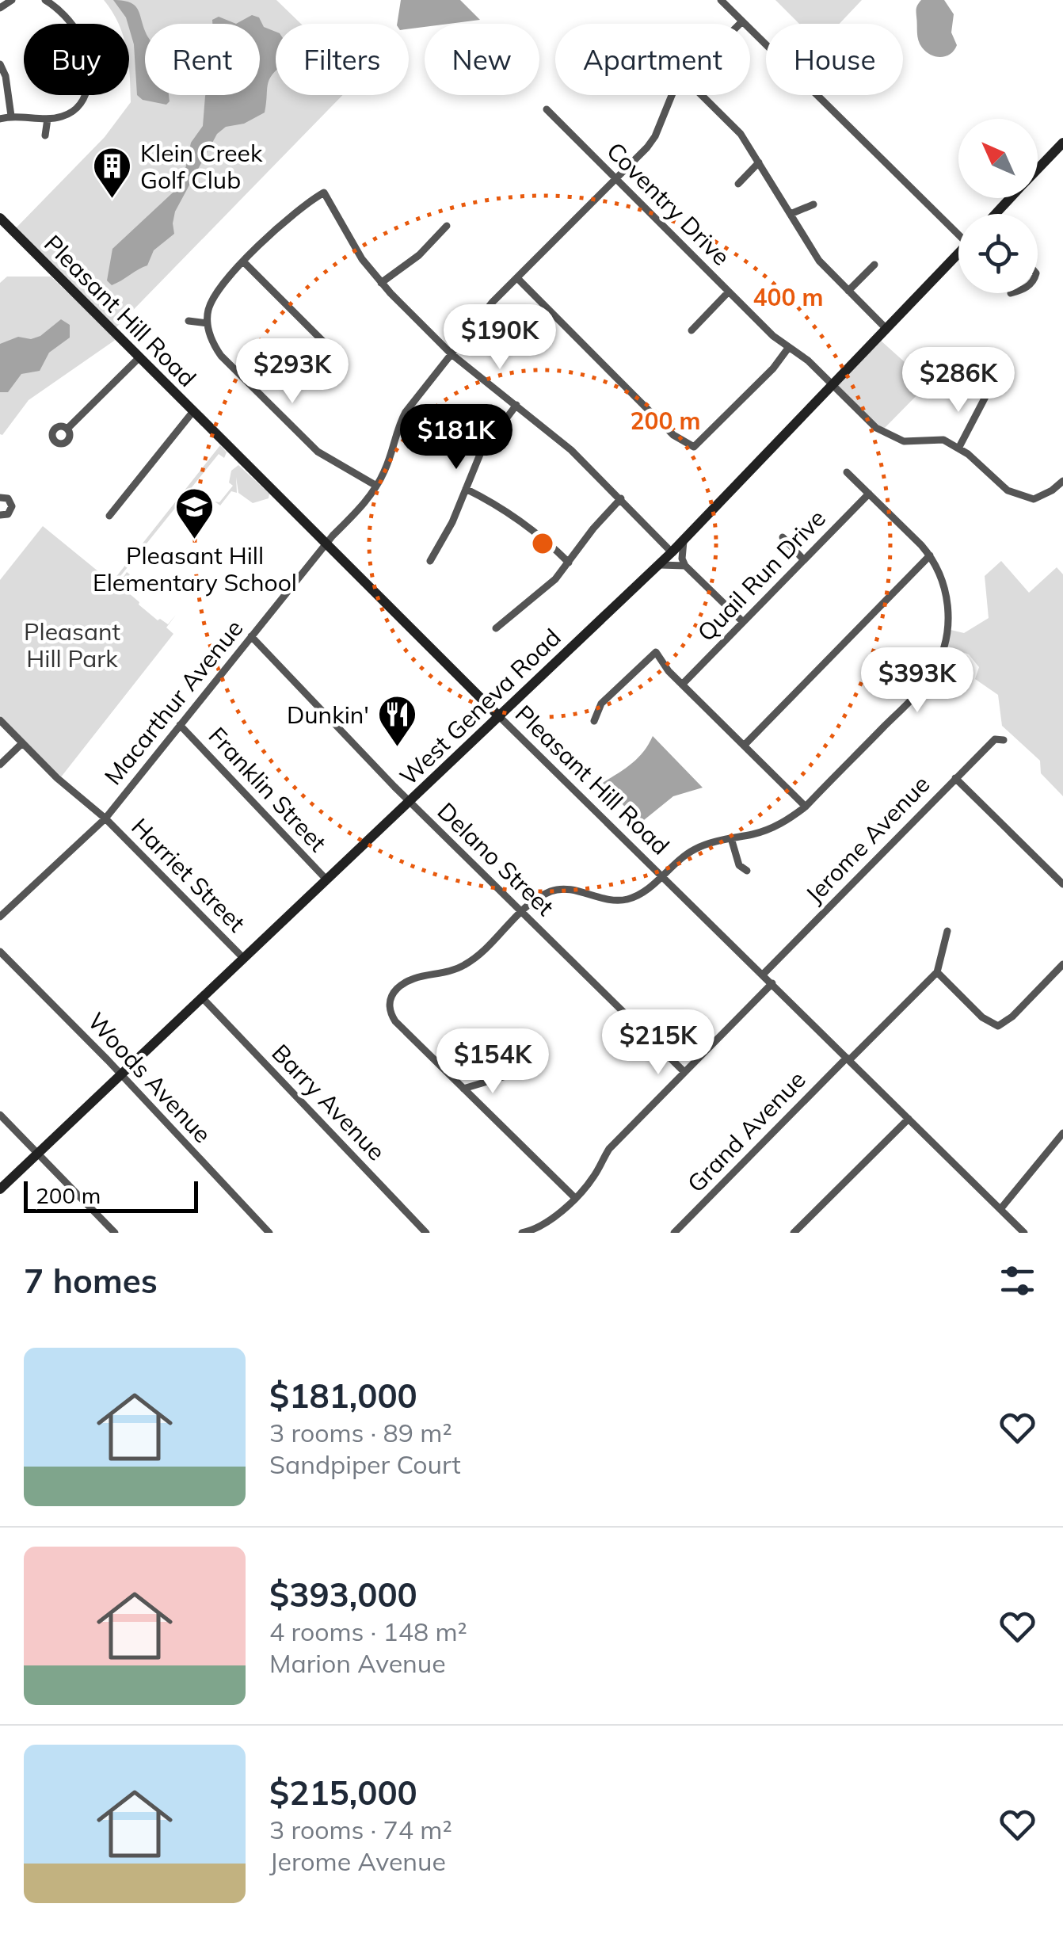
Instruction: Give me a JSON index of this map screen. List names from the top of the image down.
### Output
{
  "streets": {
    "main road": ["Pleasant Hill Road", "West Geneva Road"],
    "street": [
      "Coventry Drive",
      "Quail Run Drive",
      "Macarthur Avenue",
      "Franklin Street",
      "Jerome Avenue",
      "Delano Street",
      "Harriet Street",
      "Woods Avenue",
      "Barry Avenue",
      "Grand Avenue"
    ]
  },
  "crossings": [
    ["Coventry Drive", "Macarthur Avenue"],
    ["Coventry Drive", "West Geneva Road"],
    ["Pleasant Hill Road", "Macarthur Avenue"],
    ["Pleasant Hill Road", "West Geneva Road"],
    ["Pleasant Hill Road", "Jerome Avenue"],
    ["Pleasant Hill Road", "Grand Avenue"],
    ["Macarthur Avenue", "Franklin Street"],
    ["Macarthur Avenue", "Delano Street"],
    ["Macarthur Avenue", "Harriet Street"],
    ["West Geneva Road", "Franklin Street"],
    ["West Geneva Road", "Delano Street"],
    ["West Geneva Road", "Harriet Street"],
    ["West Geneva Road", "Woods Avenue"],
    ["West Geneva Road", "Barry Avenue"]
  ],
  "parks": ["Pleasant Hill Park"],
  "places": {
    "building": ["Klein Creek Golf Club"],
    "school or university": ["Pleasant Hill Elementary School"],
    "restaurant": ["Dunkin'"]
  },
  "scale_bar": "200 m",
  "north": "top left",
  "page": {
    "chip": [
      "Buy",
      "Rent",
      "Filters",
      "New",
      "Apartment",
      "House"
    ],
    "price": [
      "$190K",
      "$293K",
      "$286K",
      "$181K",
      "$393K",
      "$215K",
      "$154K"
    ],
    "scale": "200 m",
    "heading": "7 homes",
    "list": [
      {
        "name": "$181,000",
        "note": "3 rooms · 89 m² · Sandpiper Court"
      },
      {
        "name": "$393,000",
        "note": "4 rooms · 148 m² · Marion Avenue"
      },
      {
        "name": "$215,000",
        "note": "3 rooms · 74 m² · Jerome Avenue"
      }
    ]
  },
  "rings": ["400 m", "200 m"]
}
